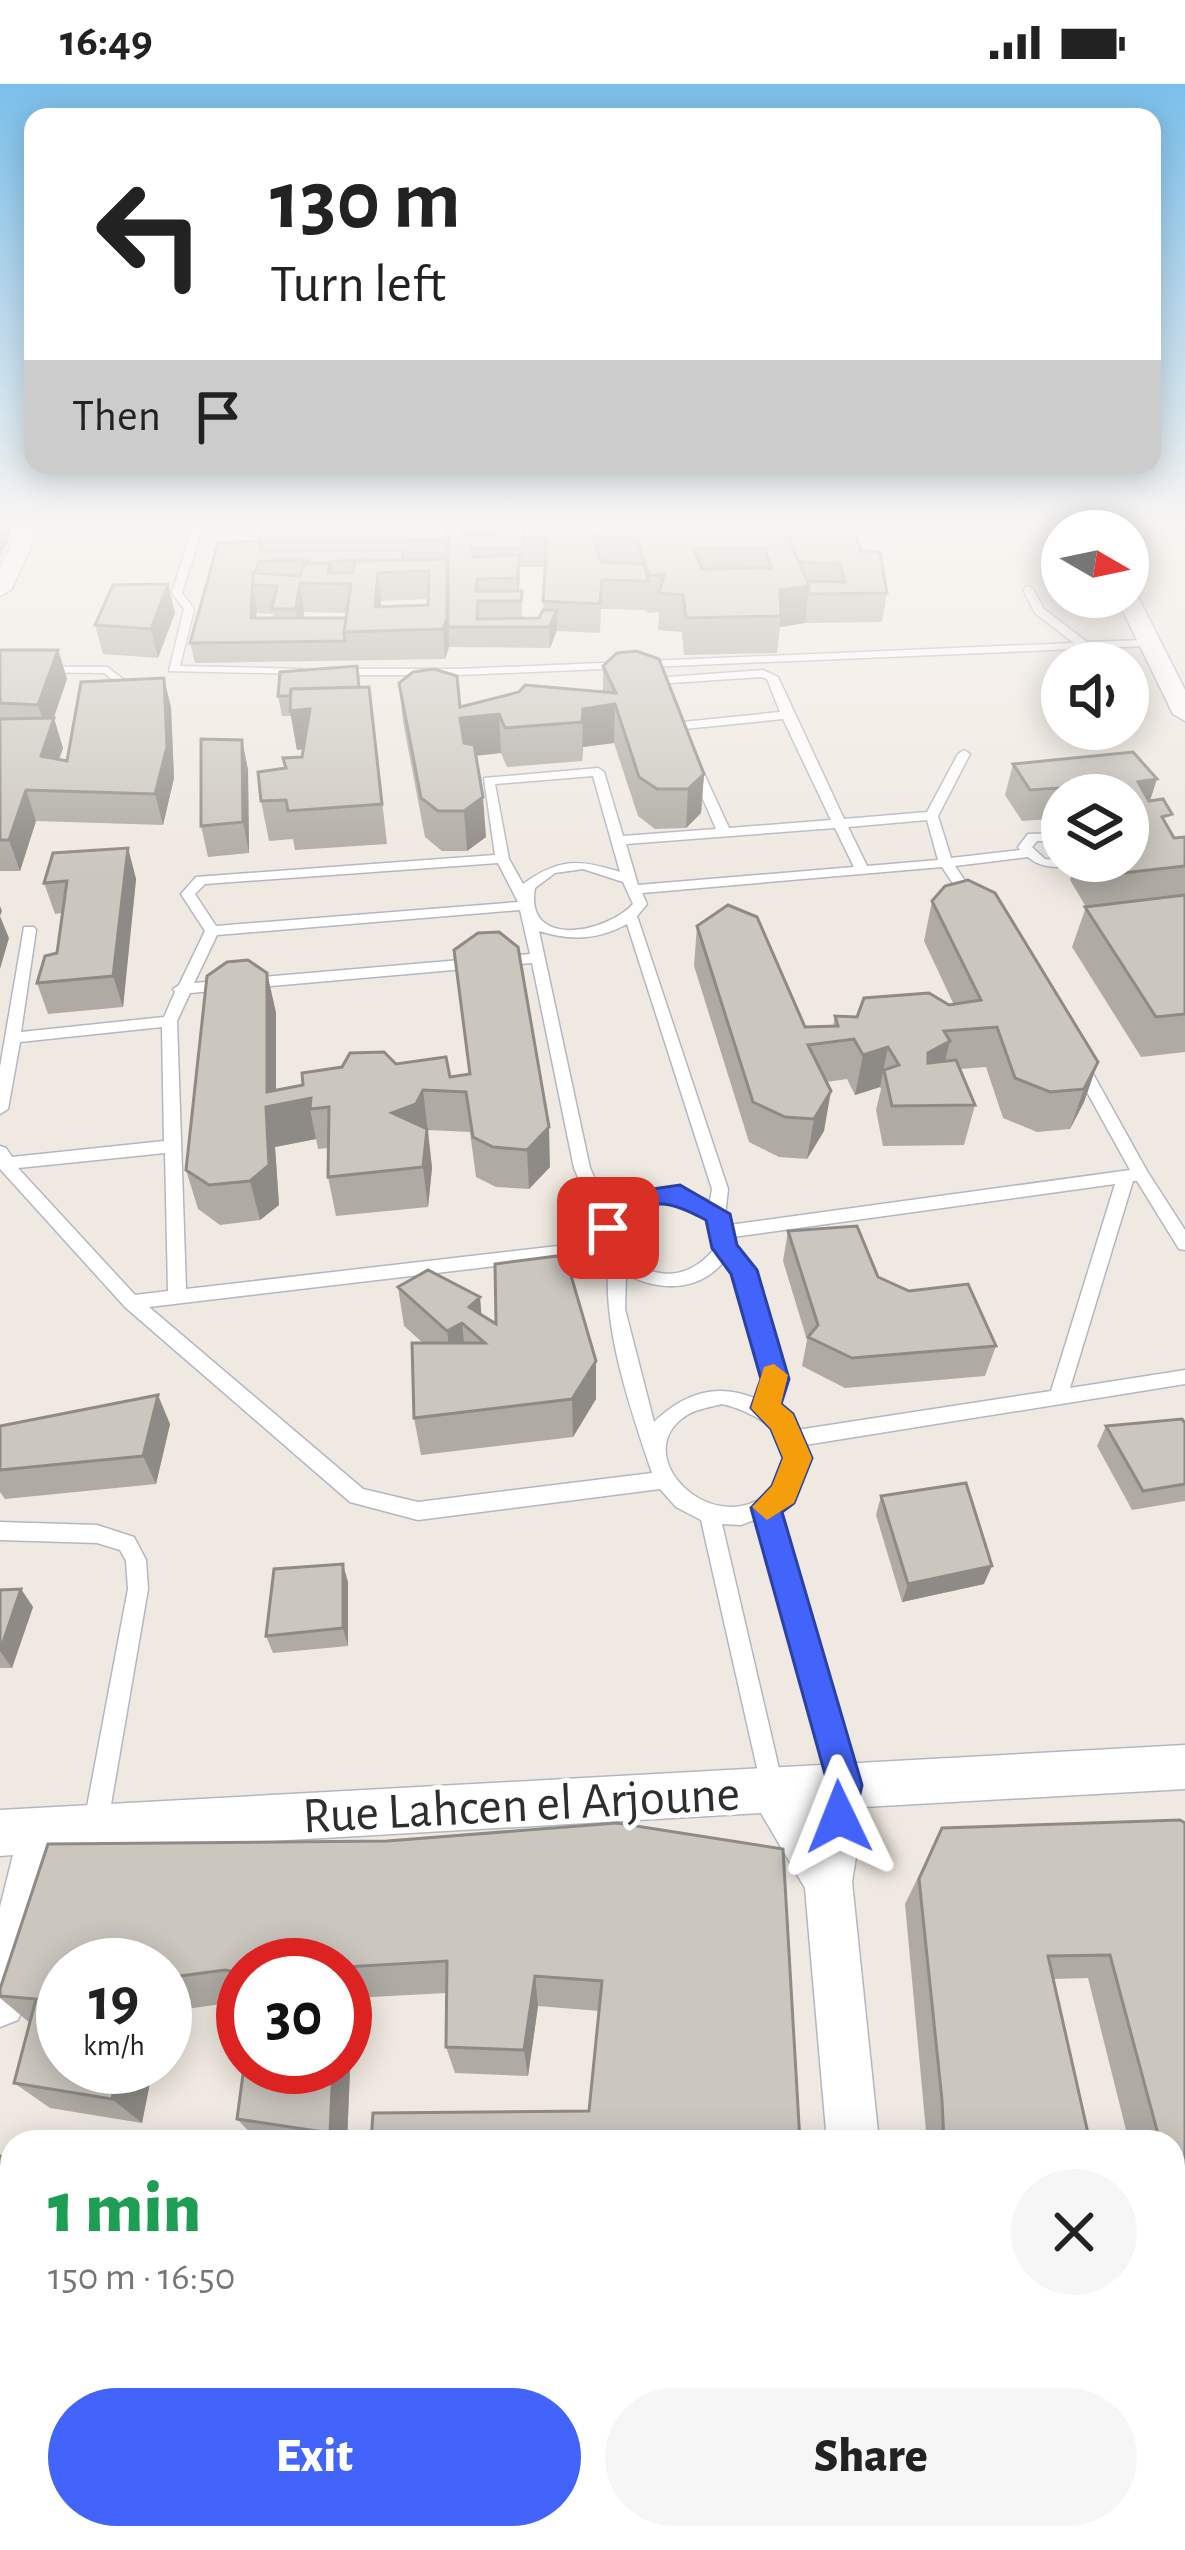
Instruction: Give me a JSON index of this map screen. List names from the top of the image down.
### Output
{
  "streets": {
    "street": ["Rue Lahcen el Arjoune"]
  },
  "north": "right",
  "page": {
    "status": "16:49",
    "turn": ["130 m", "Turn left"],
    "then": "Then",
    "speed": "19 km/h",
    "limit": "30",
    "heading": ["1 min", "150 m · 16:50"],
    "buttons": ["Exit", "Share"]
  }
}
